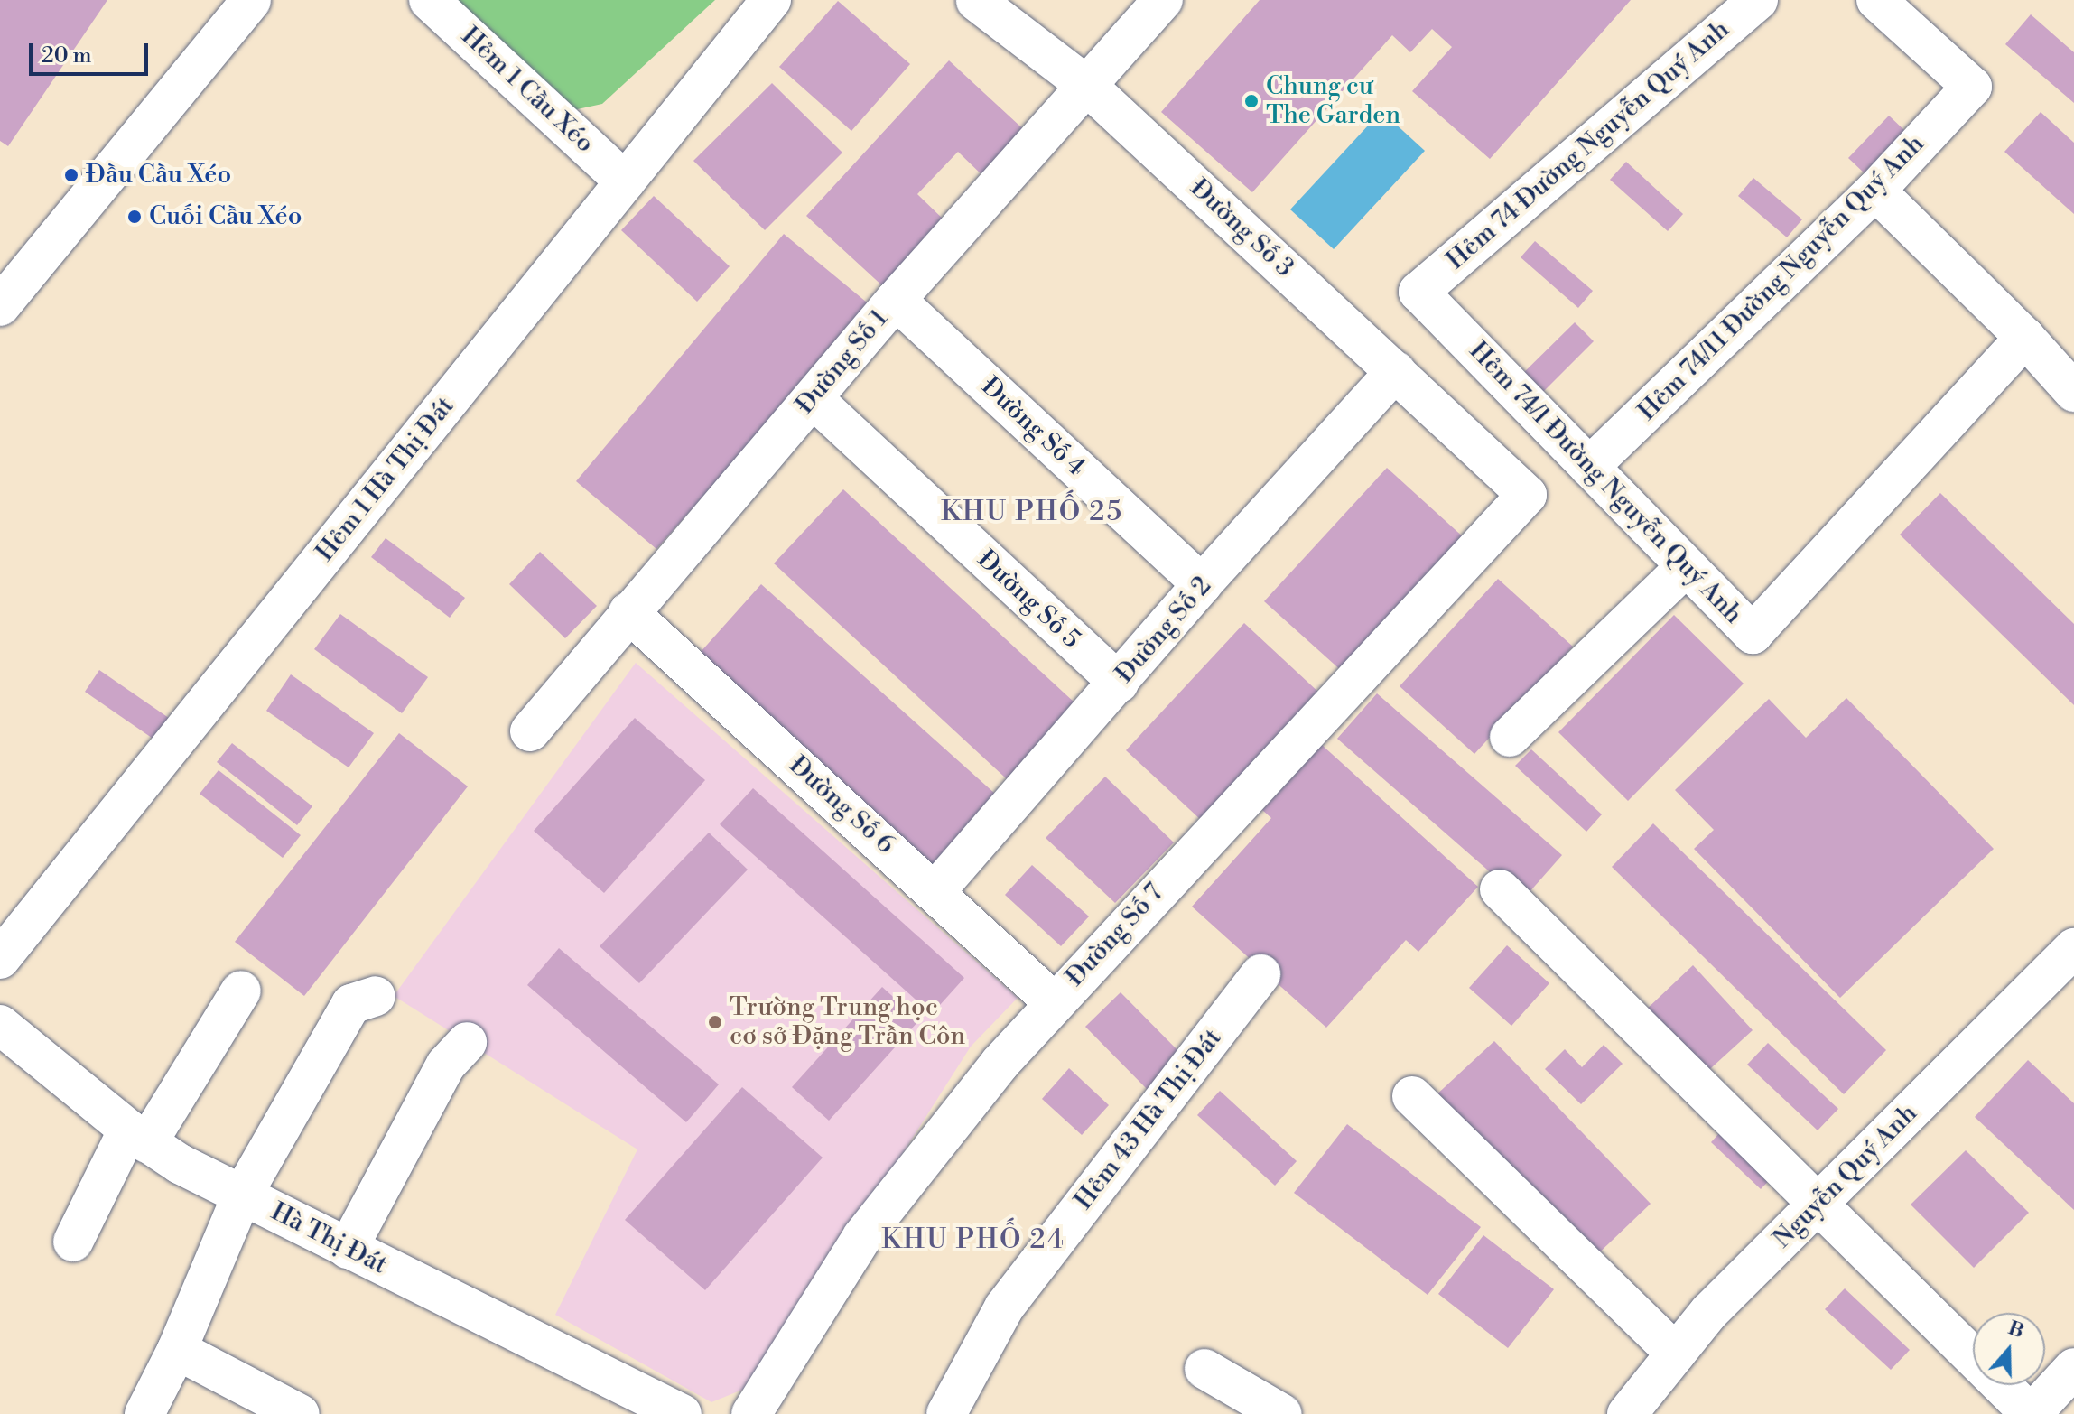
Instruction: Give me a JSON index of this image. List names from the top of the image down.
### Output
{
  "streets": {
    "street": [
      "Hẻm 1 Cầu Xéo",
      "Hẻm 74 Đường Nguyễn Quý Anh",
      "Đường Số 3",
      "Hẻm 74/11 Đường Nguyễn Quý Anh",
      "Đường Số 1",
      "Đường Số 4",
      "Hẻm 1 Hà Thị Đát",
      "Hẻm 74/1 Đường Nguyễn Quý Anh",
      "Đường Số 5",
      "Đường Số 2",
      "Đường Số 6",
      "Đường Số 7",
      "Hẻm 43 Hà Thị Đát",
      "Nguyễn Quý Anh",
      "Hà Thị Đát"
    ]
  },
  "crossings": [
    ["Hẻm 1 Cầu Xéo", "Hẻm 1 Hà Thị Đát"],
    ["Hẻm 74 Đường Nguyễn Quý Anh", "Hẻm 74/1 Đường Nguyễn Quý Anh"],
    ["Đường Số 3", "Đường Số 1"],
    ["Đường Số 3", "Đường Số 2"],
    ["Đường Số 3", "Đường Số 7"],
    ["Hẻm 74/11 Đường Nguyễn Quý Anh", "Hẻm 74/1 Đường Nguyễn Quý Anh"],
    ["Đường Số 1", "Đường Số 4"],
    ["Đường Số 1", "Đường Số 5"],
    ["Đường Số 1", "Đường Số 6"],
    ["Đường Số 4", "Đường Số 2"],
    ["Đường Số 5", "Đường Số 2"],
    ["Đường Số 2", "Đường Số 6"],
    ["Đường Số 6", "Đường Số 7"]
  ],
  "districts": ["KHU PHỐ 25", "KHU PHỐ 24"],
  "places": [
    "Chung cư The Garden",
    "Đầu Cầu Xéo",
    "Cuối Cầu Xéo",
    "Trường Trung học cơ sở Đặng Trần Côn"
  ],
  "scale_bar": "20 m",
  "north": "top"
}
